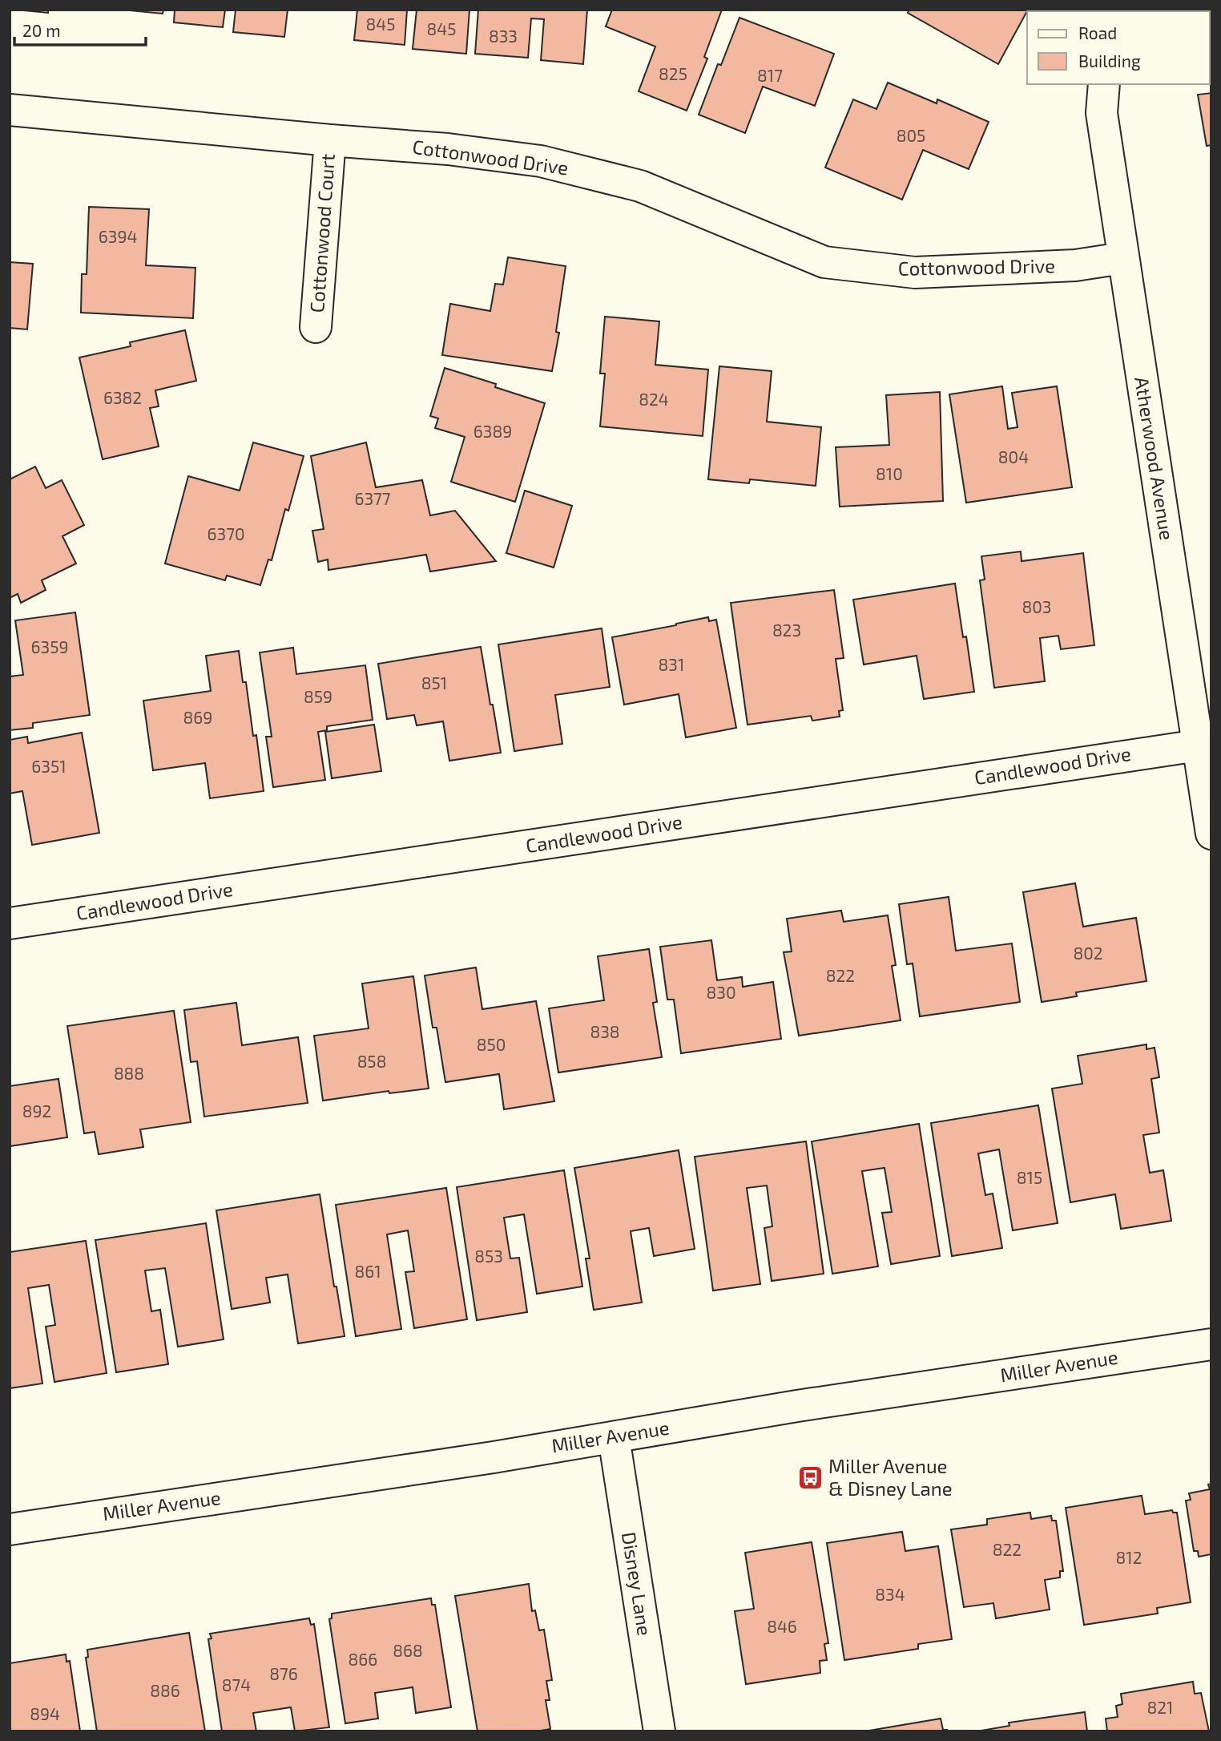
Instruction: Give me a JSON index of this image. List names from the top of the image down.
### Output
{
  "streets": {
    "street": [
      "Cottonwood Drive",
      "Cottonwood Court",
      "Atherwood Avenue",
      "Candlewood Drive",
      "Miller Avenue",
      "Disney Lane"
    ]
  },
  "crossings": [
    ["Cottonwood Drive", "Cottonwood Court"],
    ["Cottonwood Drive", "Atherwood Avenue"],
    ["Atherwood Avenue", "Candlewood Drive"],
    ["Miller Avenue", "Disney Lane"]
  ],
  "places": {
    "bus stop": ["Miller Avenue & Disney Lane"]
  },
  "house_numbers": [
    "845",
    "845",
    "833",
    "825",
    "817",
    "805",
    "6394",
    "6382",
    "824",
    "6389",
    "804",
    "810",
    "6377",
    "6370",
    "803",
    "823",
    "6359",
    "831",
    "851",
    "859",
    "869",
    "6351",
    "802",
    "822",
    "830",
    "838",
    "850",
    "858",
    "888",
    "892",
    "815",
    "853",
    "861",
    "822",
    "812",
    "834",
    "846",
    "868",
    "866",
    "876",
    "874",
    "886",
    "821",
    "894"
  ],
  "legend": ["Road", "Building"],
  "scale_bar": "20 m"
}
